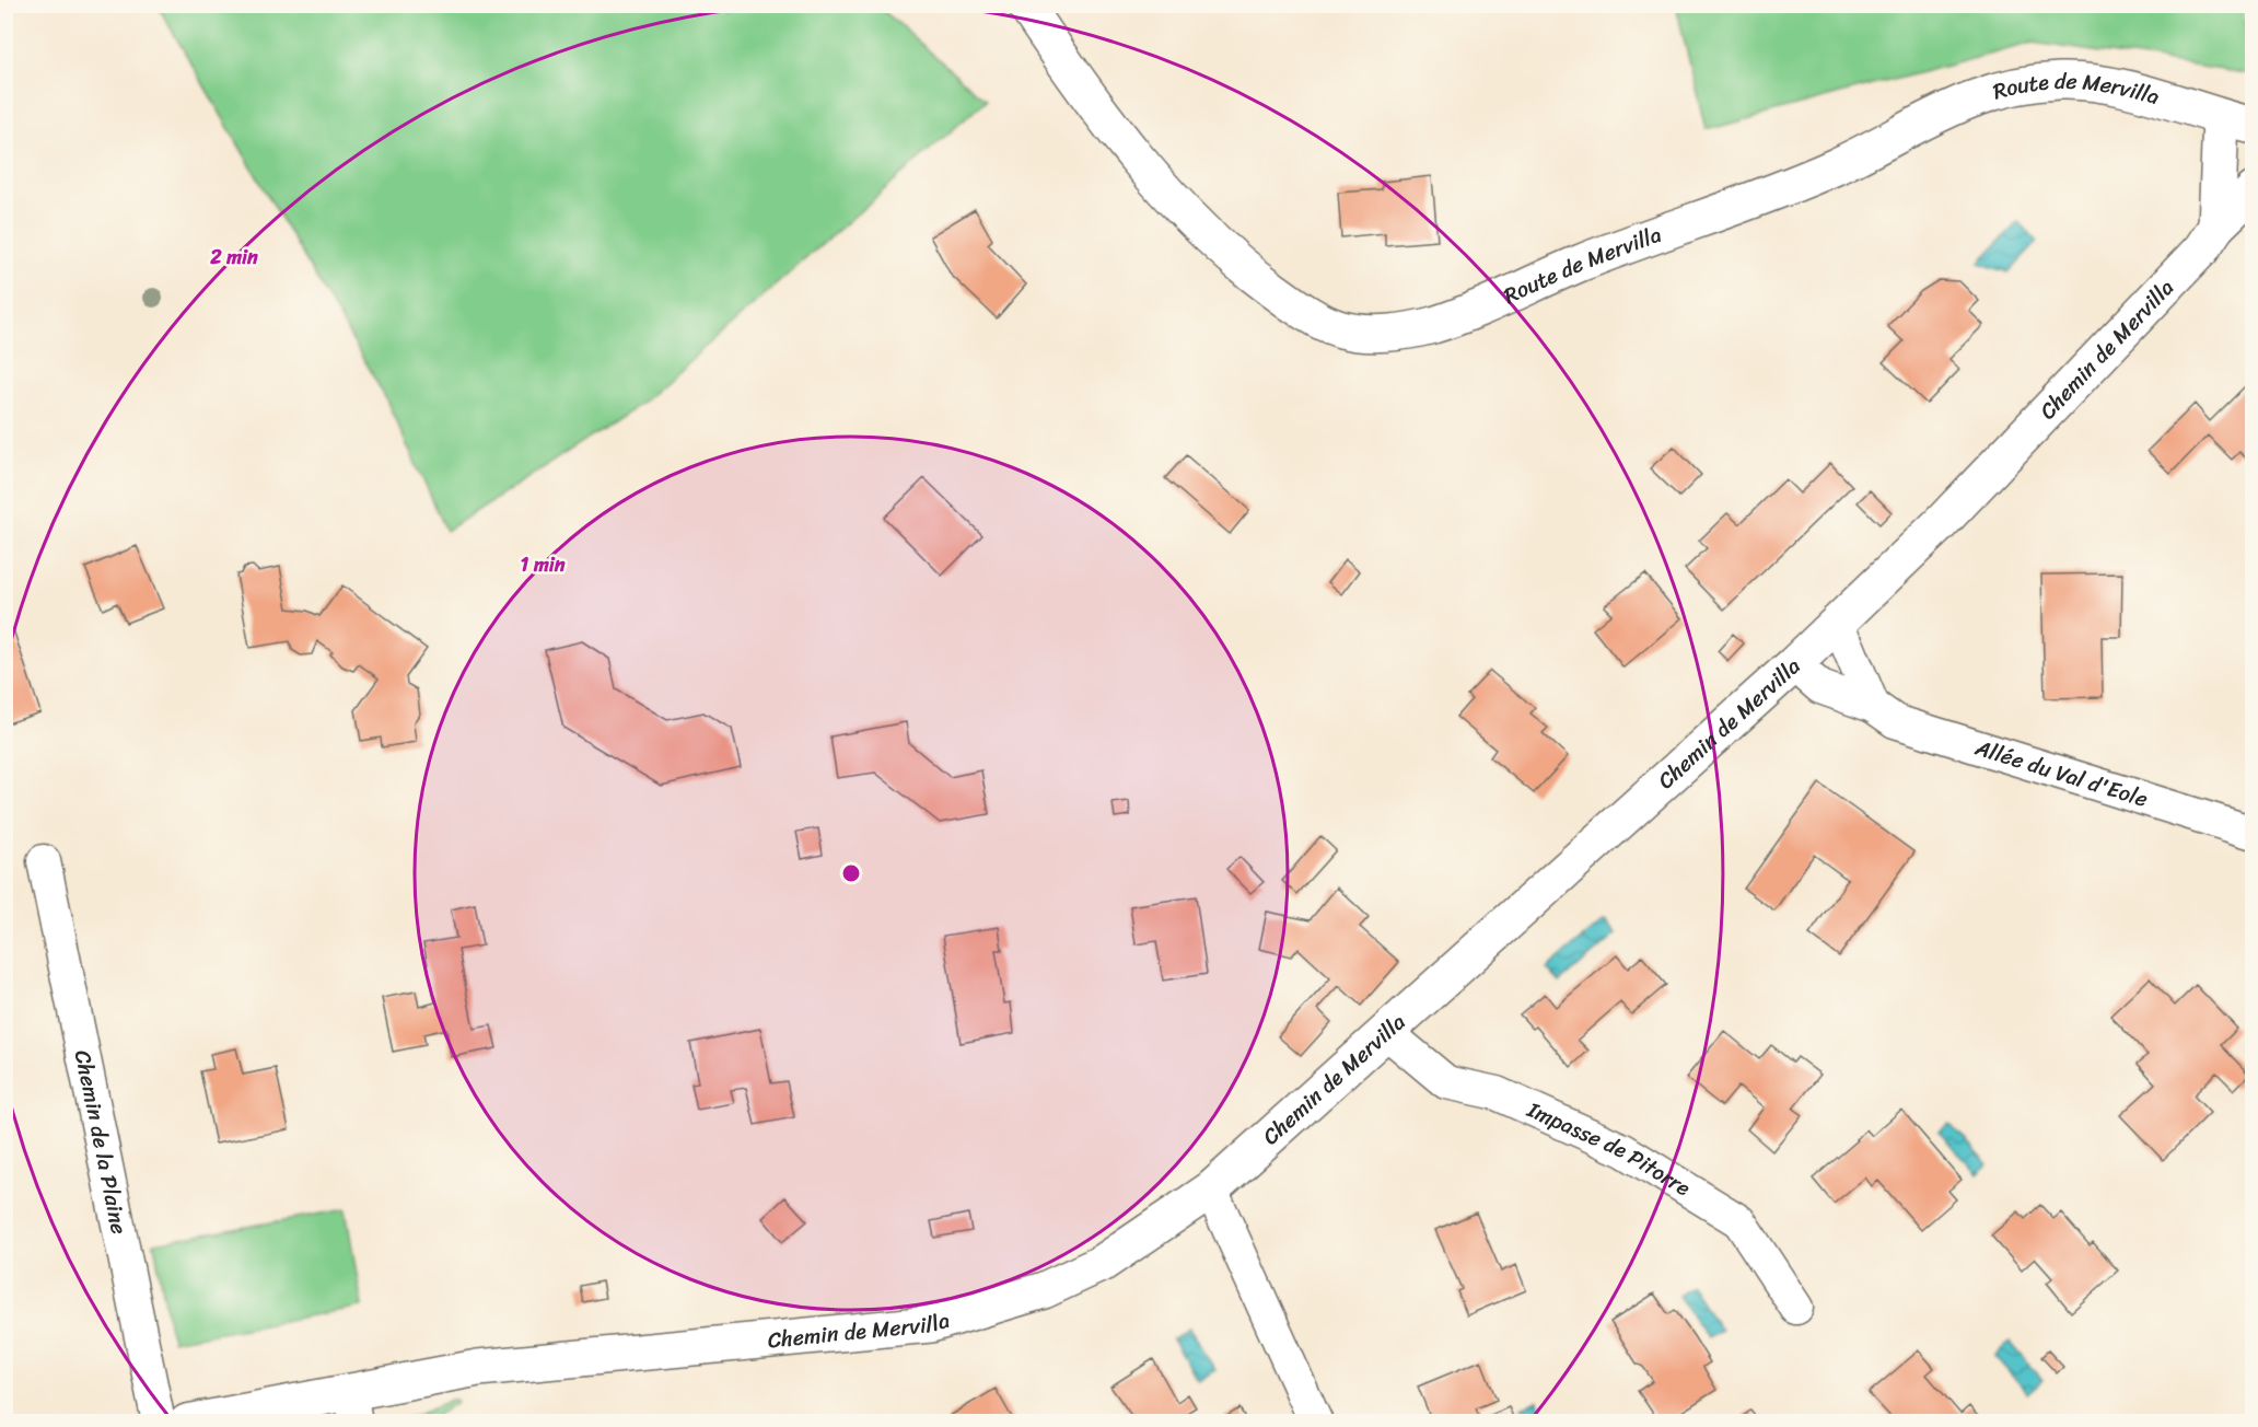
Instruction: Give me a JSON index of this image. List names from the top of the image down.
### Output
{
  "streets": {
    "street": [
      "Route de Mervilla",
      "Chemin de Mervilla",
      "Allée du Val d'Eole",
      "Chemin de la Plaine",
      "Impasse de Pitorre"
    ]
  },
  "crossings": [
    ["Chemin de Mervilla", "Allée du Val d'Eole"],
    ["Chemin de Mervilla", "Impasse de Pitorre"]
  ],
  "rings": ["2 min", "1 min"]
}
